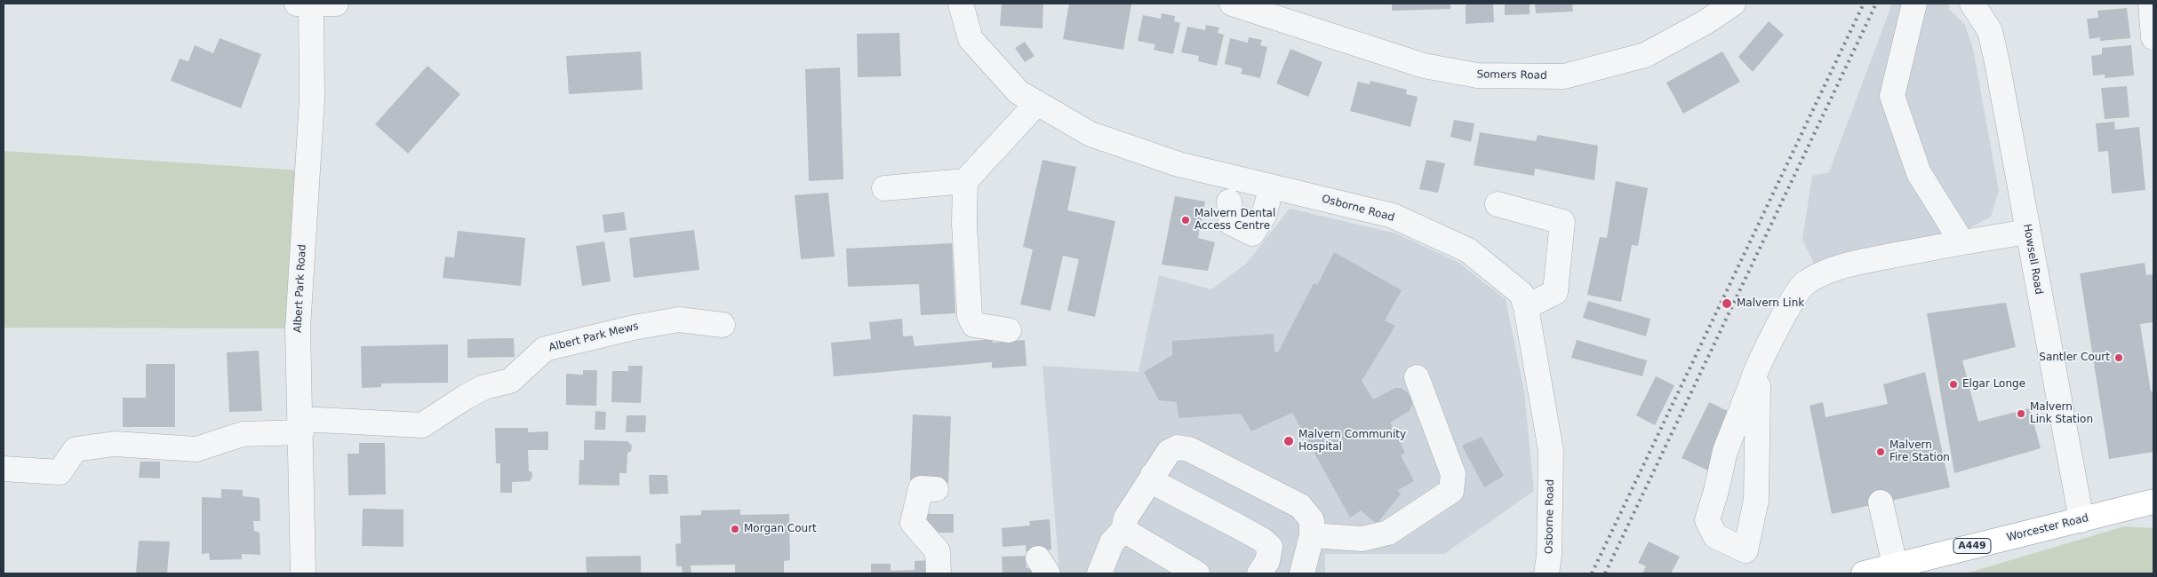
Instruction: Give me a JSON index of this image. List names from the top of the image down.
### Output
{
  "streets": {
    "highway": ["Worcester Road", "A449"],
    "street": [
      "Somers Road",
      "Osborne Road",
      "Howsell Road",
      "Albert Park Road",
      "Albert Park Mews"
    ]
  },
  "crossings": [
    ["Howsell Road", "Worcester Road"],
    ["Albert Park Road", "Albert Park Mews"]
  ],
  "places": [
    "Malvern Dental Access Centre",
    "Malvern Link",
    "Santler Court",
    "Elgar Longe",
    "Malvern Link Station",
    "Malvern Community Hospital",
    "Malvern Fire Station",
    "Morgan Court"
  ]
}
